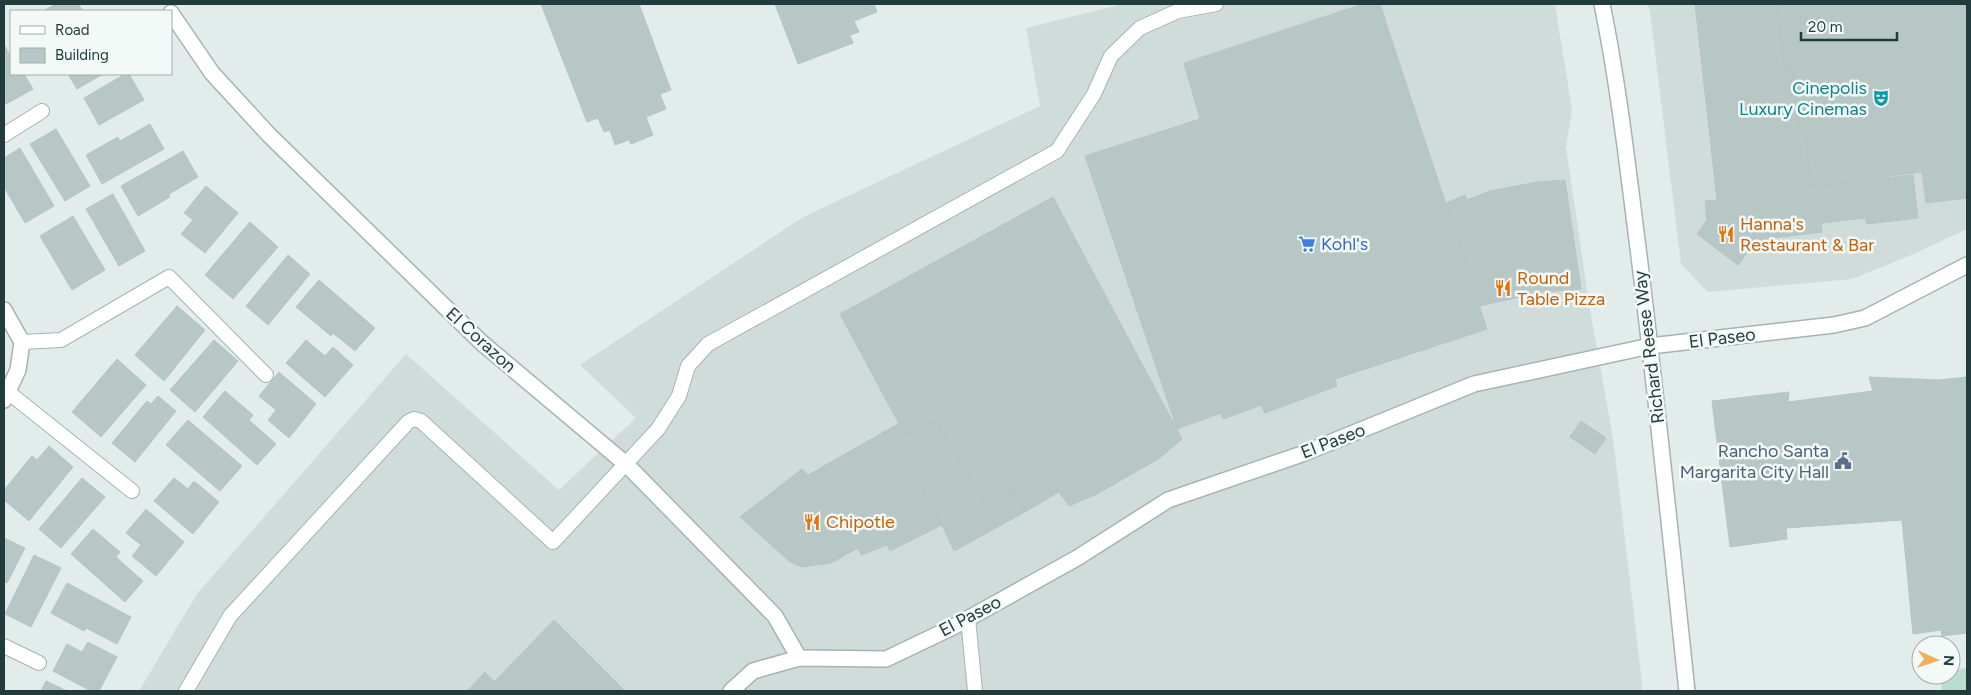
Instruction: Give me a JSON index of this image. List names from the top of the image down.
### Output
{
  "streets": {
    "street": ["El Paseo", "El Corazon", "Richard Reese Way"]
  },
  "crossings": [
    ["El Paseo", "El Corazon"],
    ["El Paseo", "Richard Reese Way"]
  ],
  "places": {
    "theatre": ["Cinepolis Luxury Cinemas"],
    "restaurant": ["Hanna's Restaurant & Bar", "Round Table Pizza", "Chipotle"],
    "supermarket": ["Kohl's"],
    "public building": ["Rancho Santa Margarita City Hall"]
  },
  "legend": ["Road", "Building"],
  "scale_bar": "20 m",
  "north": "right"
}
